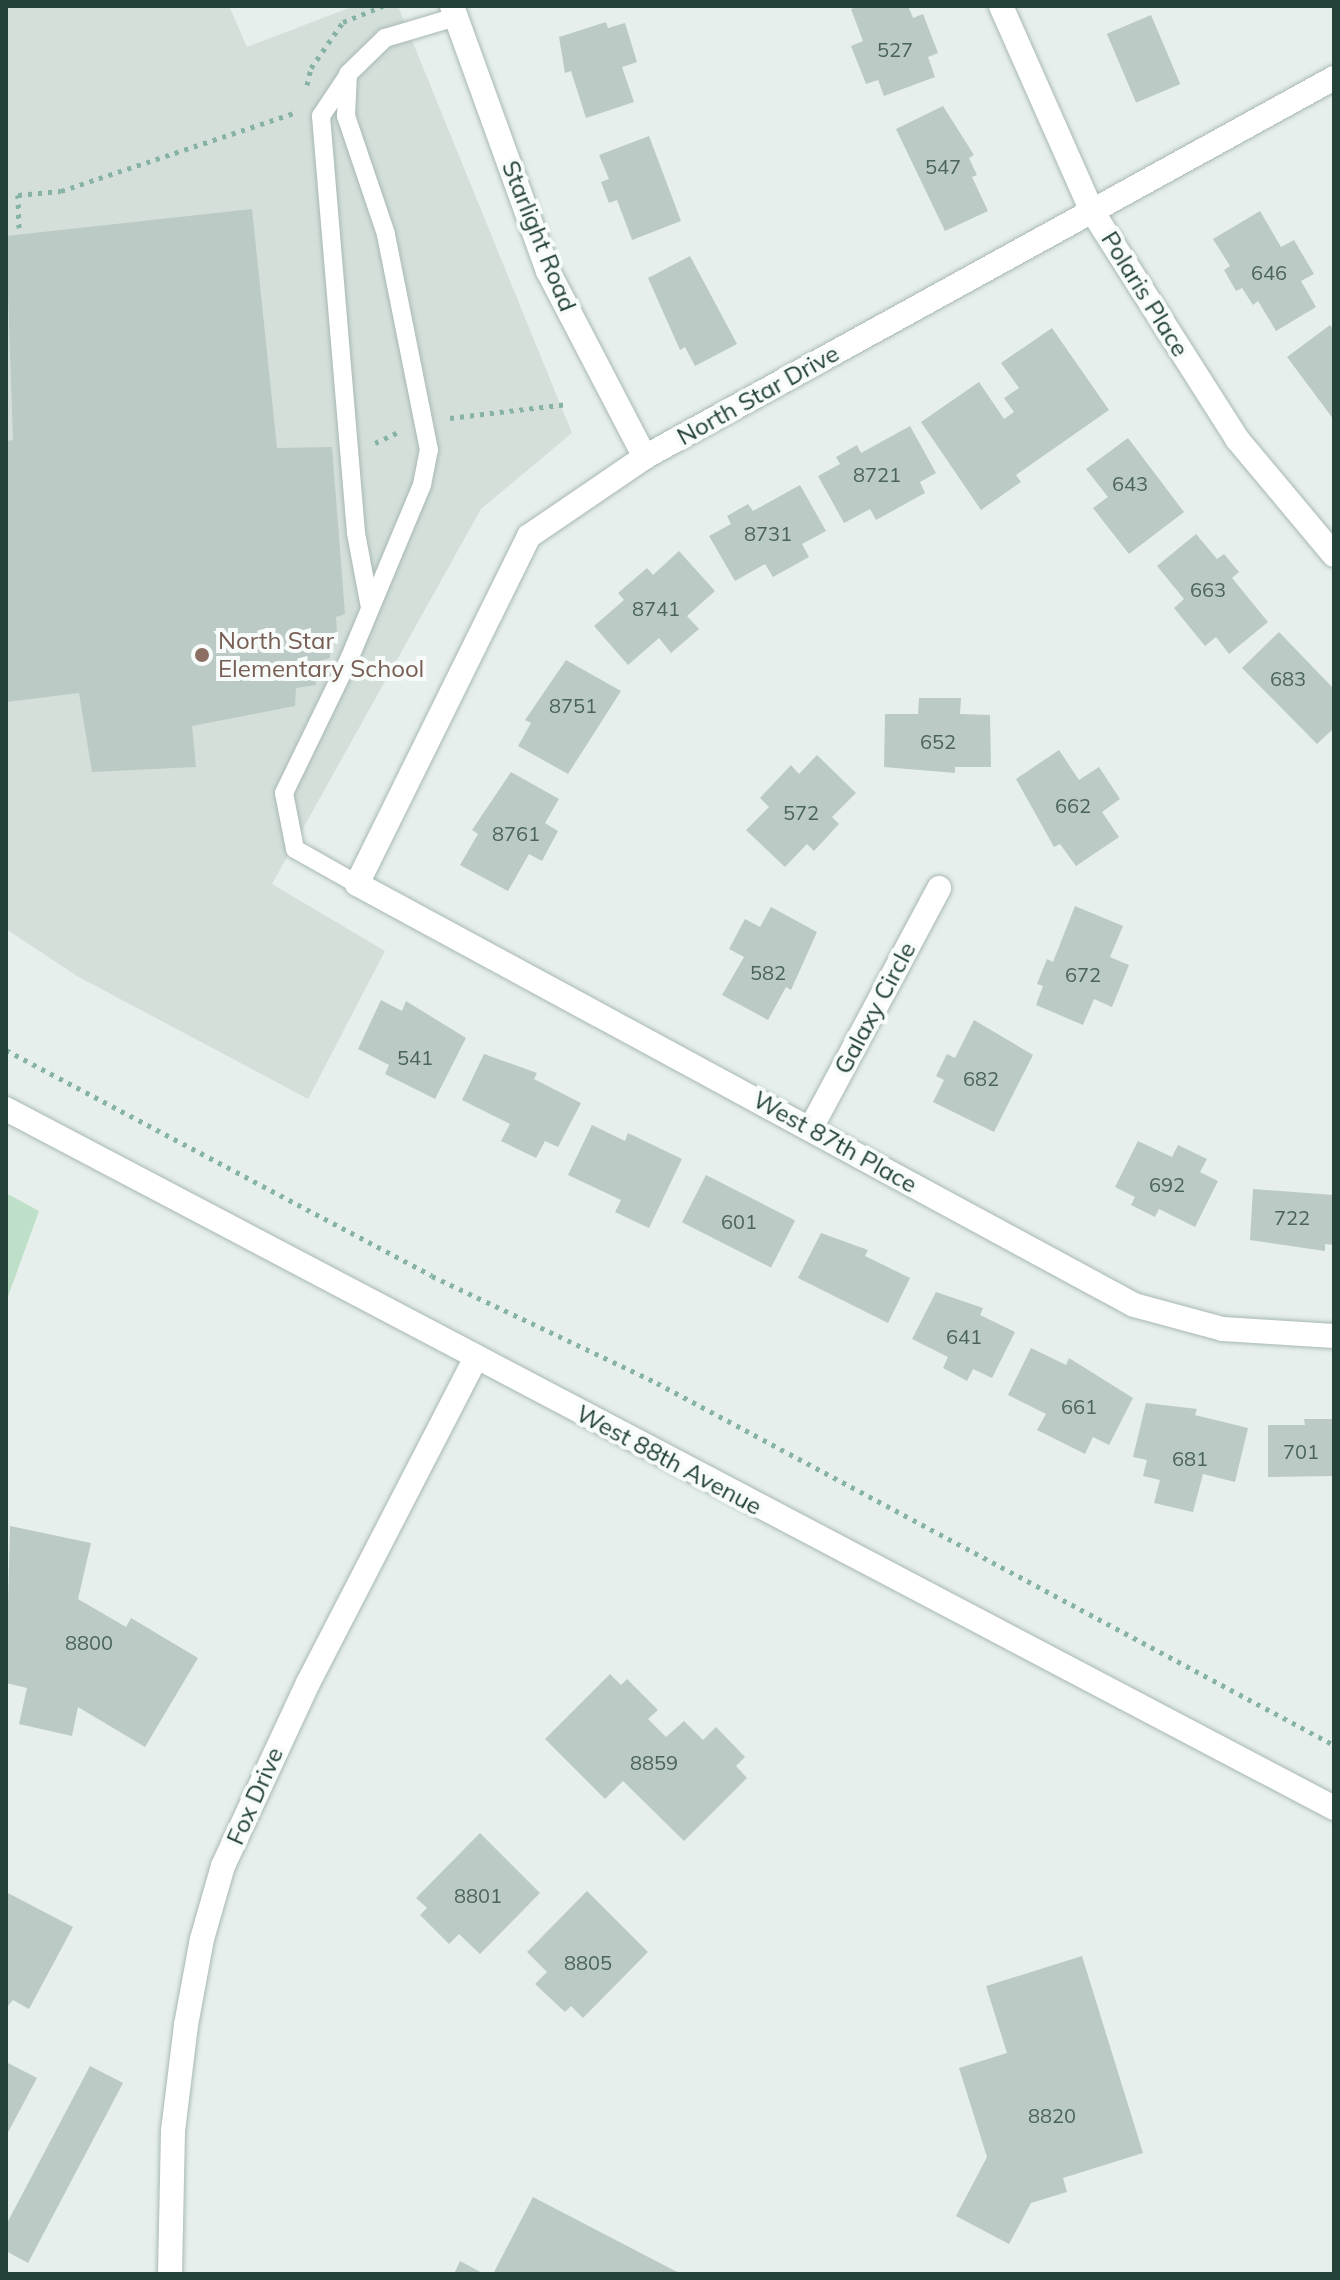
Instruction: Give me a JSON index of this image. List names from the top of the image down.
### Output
{
  "streets": {
    "street": [
      "Starlight Road",
      "Polaris Place",
      "North Star Drive",
      "Galaxy Circle",
      "West 87th Place",
      "West 88th Avenue",
      "Fox Drive"
    ]
  },
  "crossings": [
    ["Starlight Road", "North Star Drive"],
    ["Polaris Place", "North Star Drive"],
    ["North Star Drive", "West 87th Place"],
    ["Galaxy Circle", "West 87th Place"],
    ["West 88th Avenue", "Fox Drive"]
  ],
  "places": ["North Star Elementary School"],
  "house_numbers": [
    "527",
    "547",
    "646",
    "8721",
    "643",
    "8731",
    "663",
    "8741",
    "683",
    "8751",
    "652",
    "662",
    "572",
    "8761",
    "582",
    "672",
    "541",
    "682",
    "692",
    "722",
    "601",
    "641",
    "661",
    "701",
    "681",
    "8800",
    "8859",
    "8801",
    "8805",
    "8820"
  ]
}
